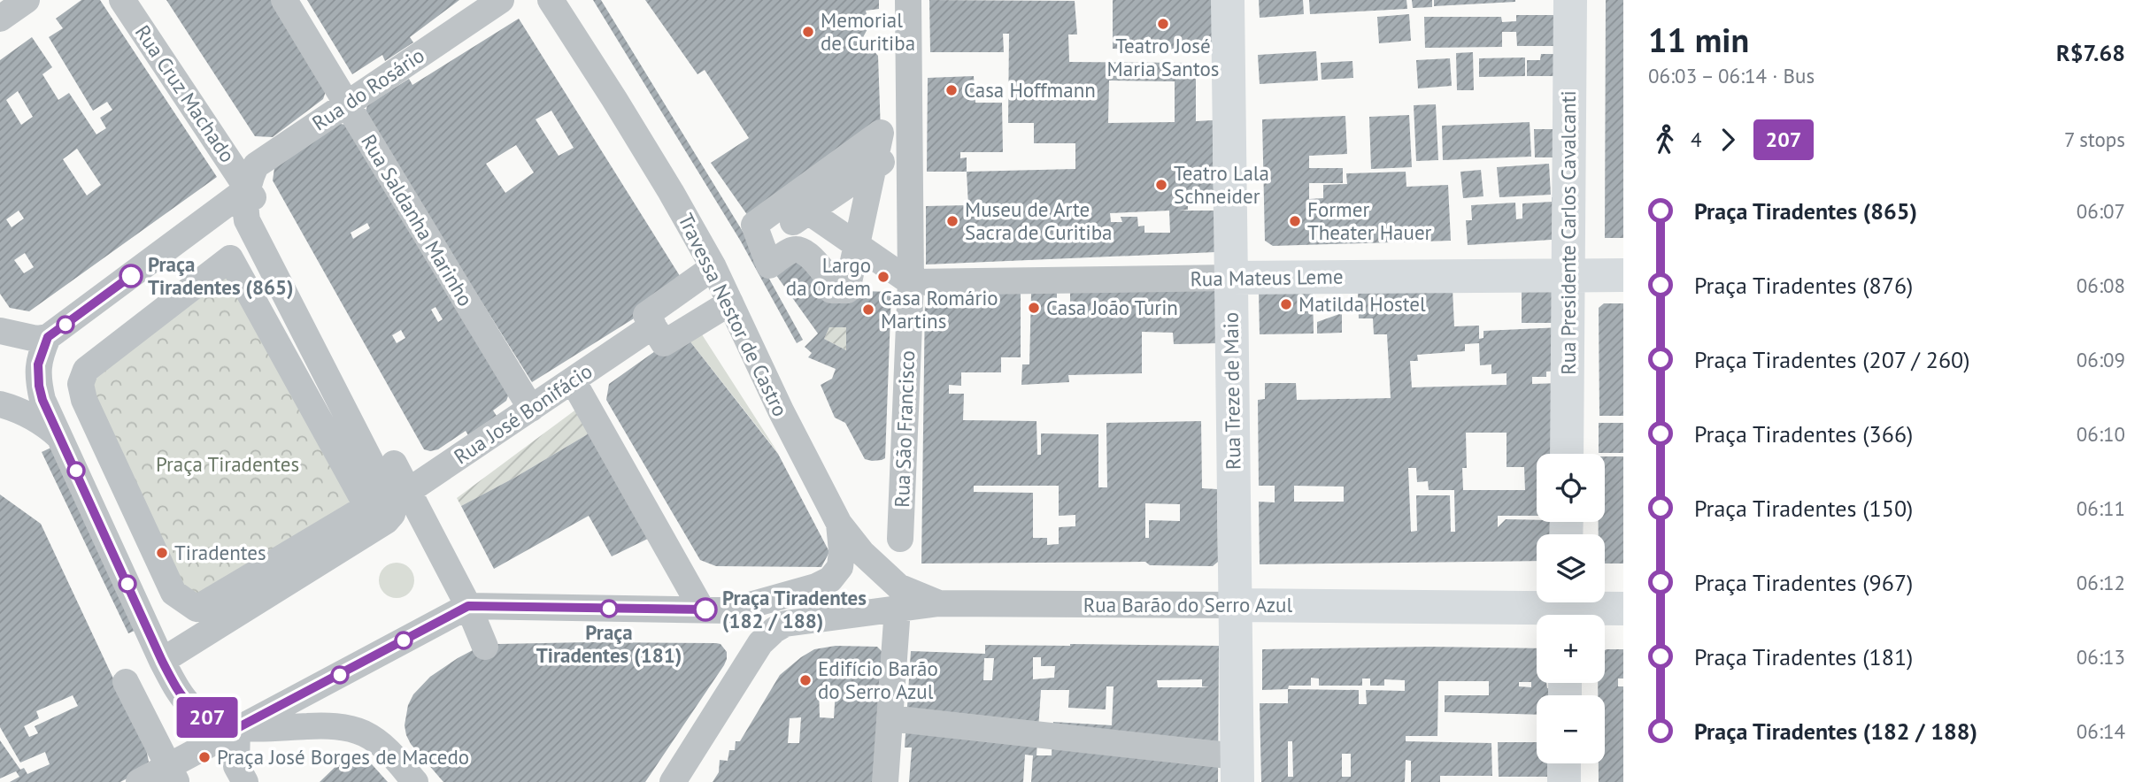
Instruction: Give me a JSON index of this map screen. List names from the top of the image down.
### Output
{
  "streets": {
    "main road": [
      "Rua Presidente Carlos Cavalcanti",
      "Rua Mateus Leme",
      "Rua Treze de Maio",
      "Rua Barão do Serro Azul"
    ],
    "street": [
      "Rua do Rosário",
      "Rua Cruz Machado",
      "Rua Saldanha Marinho",
      "Travessa Nestor de Castro",
      "Rua José Bonifácio",
      "Rua São Francisco"
    ]
  },
  "crossings": [
    ["Rua do Rosário", "Rua Cruz Machado"],
    ["Rua do Rosário", "Rua Saldanha Marinho"],
    ["Rua Cruz Machado", "Rua José Bonifácio"],
    ["Rua Saldanha Marinho", "Rua José Bonifácio"],
    ["Rua Presidente Carlos Cavalcanti", "Rua Mateus Leme"],
    ["Rua Mateus Leme", "Rua Treze de Maio"],
    ["Rua Mateus Leme", "Rua São Francisco"],
    ["Travessa Nestor de Castro", "Rua Barão do Serro Azul"],
    ["Rua Treze de Maio", "Rua Barão do Serro Azul"]
  ],
  "parks": ["Praça Tiradentes"],
  "places": [
    "Teatro José Maria Santos",
    "Memorial de Curitiba",
    "Casa Hoffmann",
    "Teatro Lala Schneider",
    "Museu de Arte Sacra de Curitiba",
    "Former Theater Hauer",
    "Praça Tiradentes (865)",
    "Largo da Ordem",
    "Matilda Hostel",
    "Casa João Turin",
    "Casa Romário Martins",
    "Tiradentes",
    "Praça Tiradentes (181)",
    "Praça Tiradentes (182 / 188)",
    "Edifício Barão do Serro Azul",
    "Praça José Borges de Macedo"
  ],
  "lines": ["bus line 207"],
  "page": {
    "on_map": "207",
    "heading": ["11 min", "06:03 – 06:14 · Bus", "R$7.68"],
    "legs": ["4", "207", "7 stops"],
    "list": [
      {
        "name": "Praça Tiradentes (865)",
        "value": "06:07"
      },
      {
        "name": "Praça Tiradentes (876)",
        "value": "06:08"
      },
      {
        "name": "Praça Tiradentes (207 / 260)",
        "value": "06:09"
      },
      {
        "name": "Praça Tiradentes (366)",
        "value": "06:10"
      },
      {
        "name": "Praça Tiradentes (150)",
        "value": "06:11"
      },
      {
        "name": "Praça Tiradentes (967)",
        "value": "06:12"
      },
      {
        "name": "Praça Tiradentes (181)",
        "value": "06:13"
      },
      {
        "name": "Praça Tiradentes (182 / 188)",
        "value": "06:14"
      }
    ],
    "map_buttons": ["+", "−"]
  }
}
